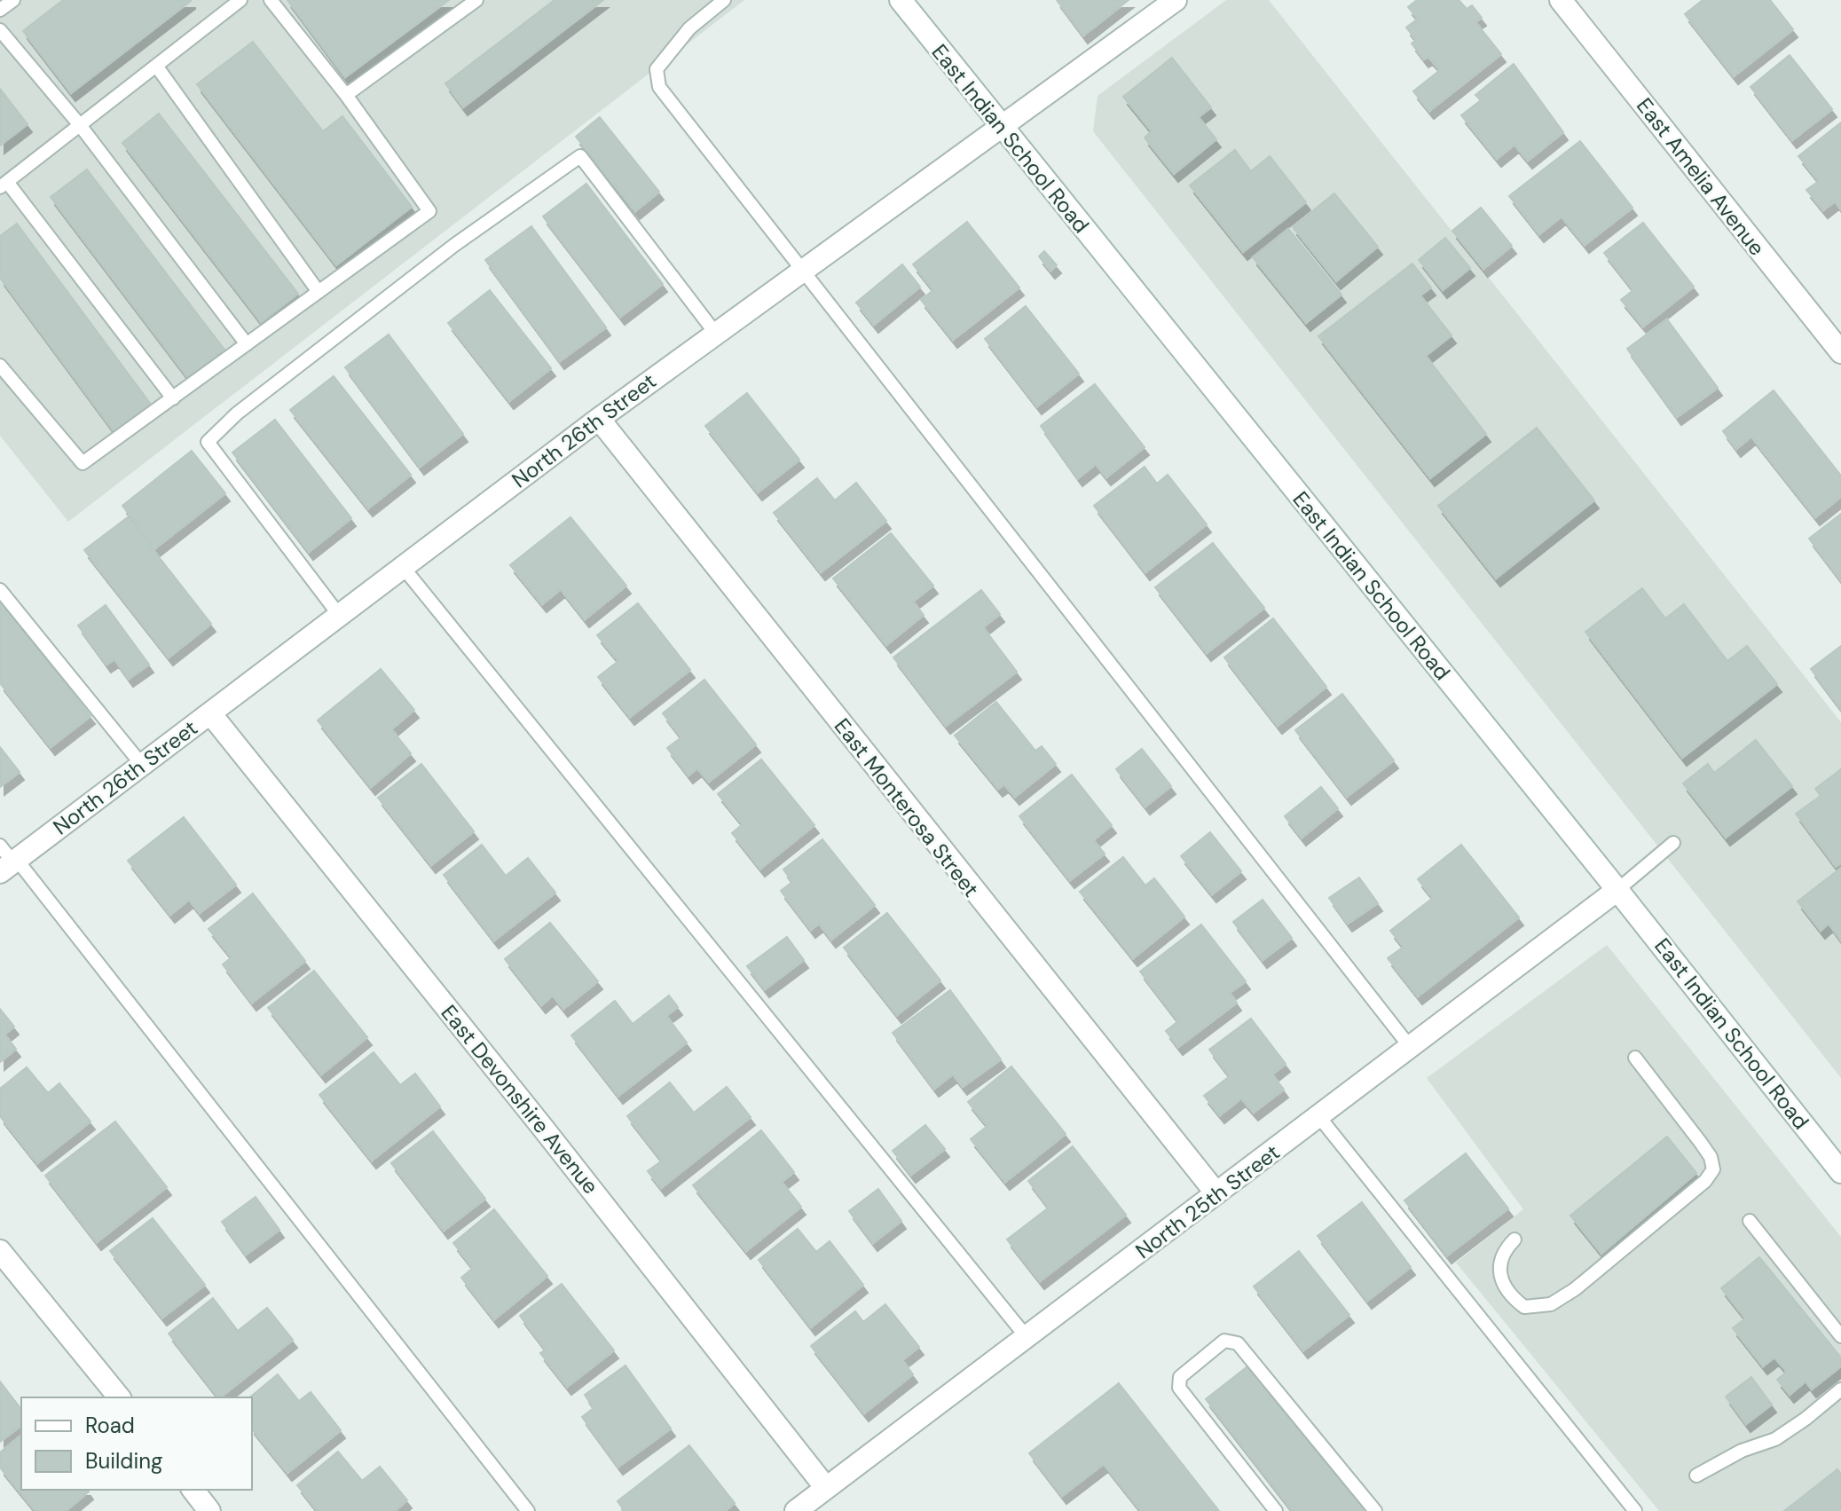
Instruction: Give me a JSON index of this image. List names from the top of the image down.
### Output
{
  "streets": {
    "street": [
      "East Indian School Road",
      "East Amelia Avenue",
      "North 26th Street",
      "East Monterosa Street",
      "East Devonshire Avenue",
      "North 25th Street"
    ]
  },
  "crossings": [
    ["East Indian School Road", "North 26th Street"],
    ["East Indian School Road", "North 25th Street"],
    ["North 26th Street", "East Monterosa Street"],
    ["North 26th Street", "East Devonshire Avenue"],
    ["East Monterosa Street", "North 25th Street"],
    ["East Devonshire Avenue", "North 25th Street"]
  ],
  "legend": ["Road", "Building"]
}
